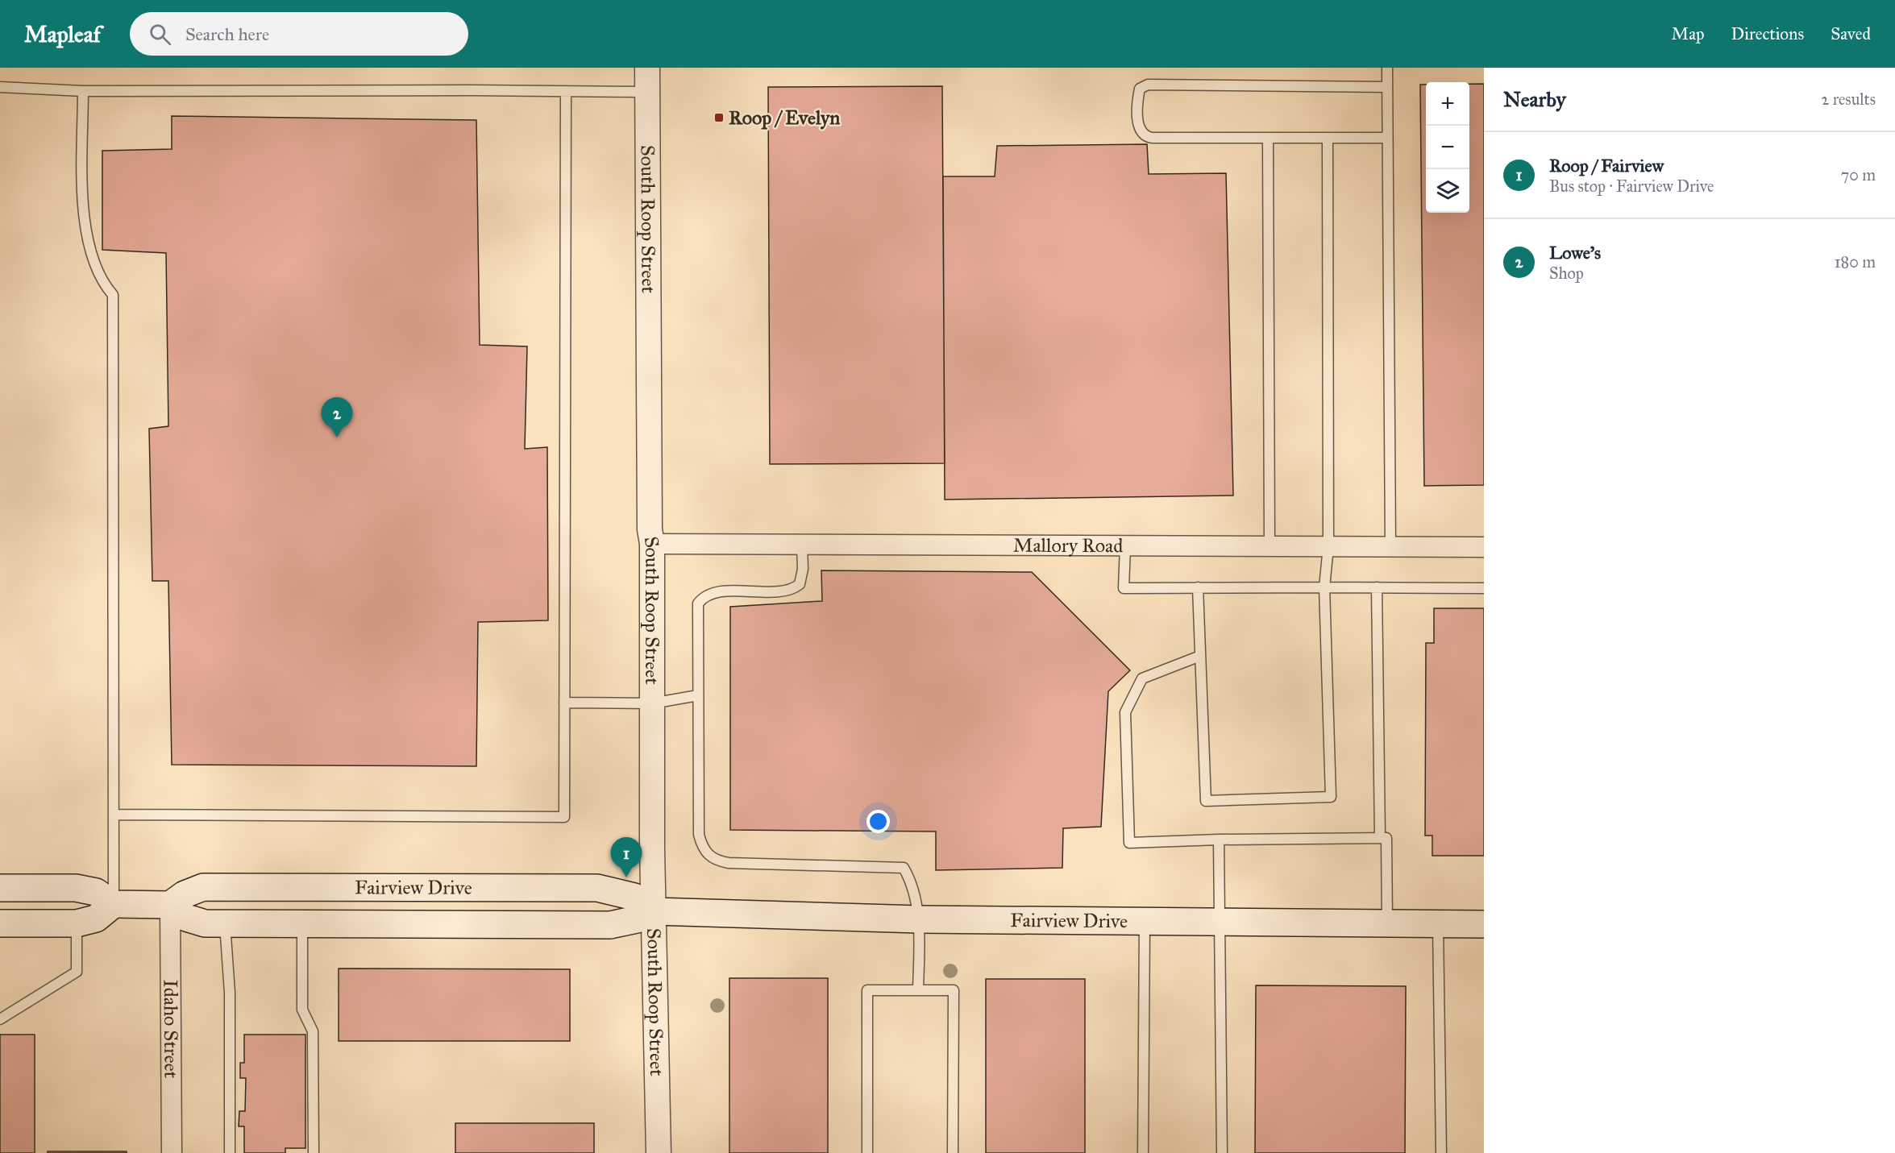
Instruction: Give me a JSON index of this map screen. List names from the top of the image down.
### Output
{
  "streets": {
    "main road": ["Fairview Drive"],
    "street": ["South Roop Street", "Mallory Road", "Idaho Street"]
  },
  "crossings": [
    ["South Roop Street", "Mallory Road"],
    ["South Roop Street", "Fairview Drive"],
    ["Fairview Drive", "Idaho Street"]
  ],
  "places": {
    "transit": ["Roop / Evelyn"]
  },
  "page": {
    "header": "Mapleaf",
    "search": "Search here",
    "nav": ["Map", "Directions", "Saved"],
    "heading": ["Nearby", "2 results"],
    "map_buttons": ["+", "−"],
    "list": [
      {
        "mark": "1",
        "name": "Roop / Fairview",
        "note": "Bus stop · Fairview Drive",
        "value": "70 m"
      },
      {
        "mark": "2",
        "name": "Lowe's",
        "note": "Shop",
        "value": "180 m"
      }
    ],
    "pins": ["2", "1"]
  }
}
